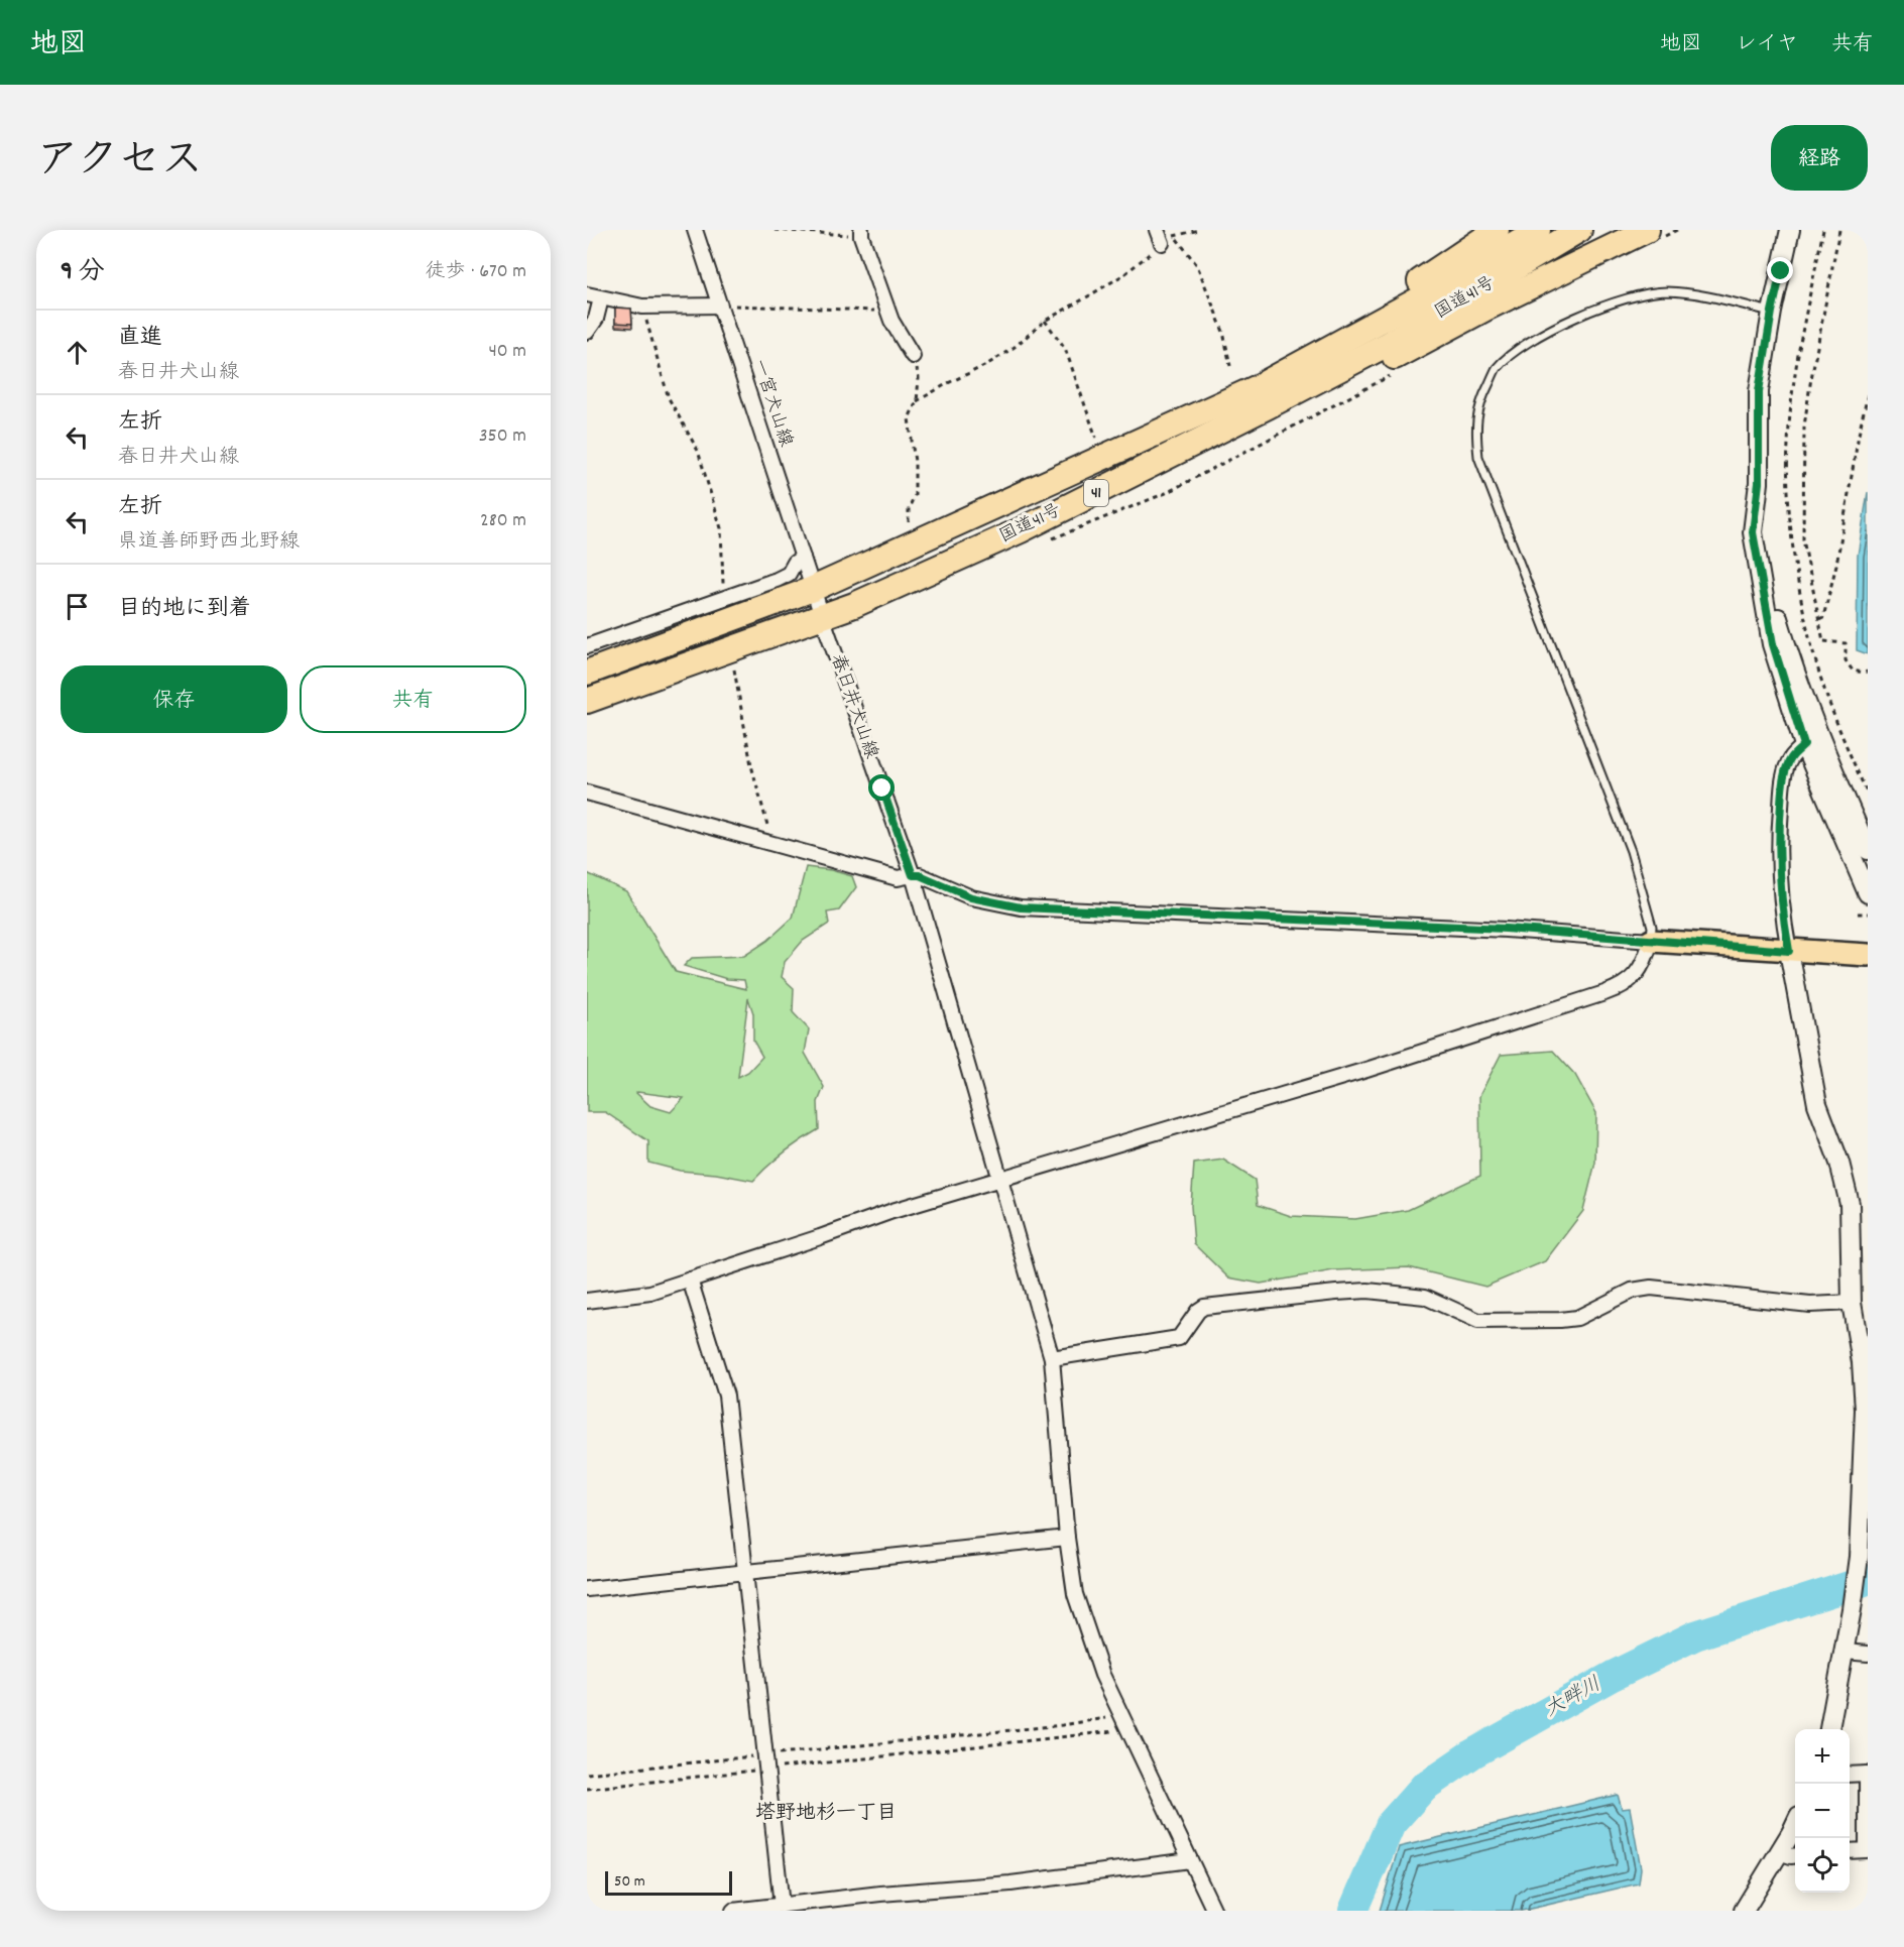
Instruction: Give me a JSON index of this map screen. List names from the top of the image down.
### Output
{
  "streets": {
    "highway": ["国道41号", "41"],
    "street": ["一宮犬山線", "春日井犬山線"]
  },
  "crossings": [
    ["国道41号", "一宮犬山線"],
    ["国道41号", "春日井犬山線"],
    ["一宮犬山線", "春日井犬山線"]
  ],
  "districts": ["塔野地杉一丁目"],
  "water": ["大畔川"],
  "scale_bar": "50 m",
  "page": {
    "header": "地図",
    "nav": ["地図", "レイヤ", "共有"],
    "title": "アクセス",
    "buttons": [
      "経路",
      ["保存", "共有"]
    ],
    "heading": ["9 分", "徒歩 · 670 m"],
    "list": [
      ["直進", "春日井犬山線", "40 m"],
      ["左折", "春日井犬山線", "350 m"],
      ["左折", "県道善師野西北野線", "280 m"],
      "目的地に到着"
    ],
    "map_buttons": ["+", "−"],
    "scale": "50 m"
  }
}
